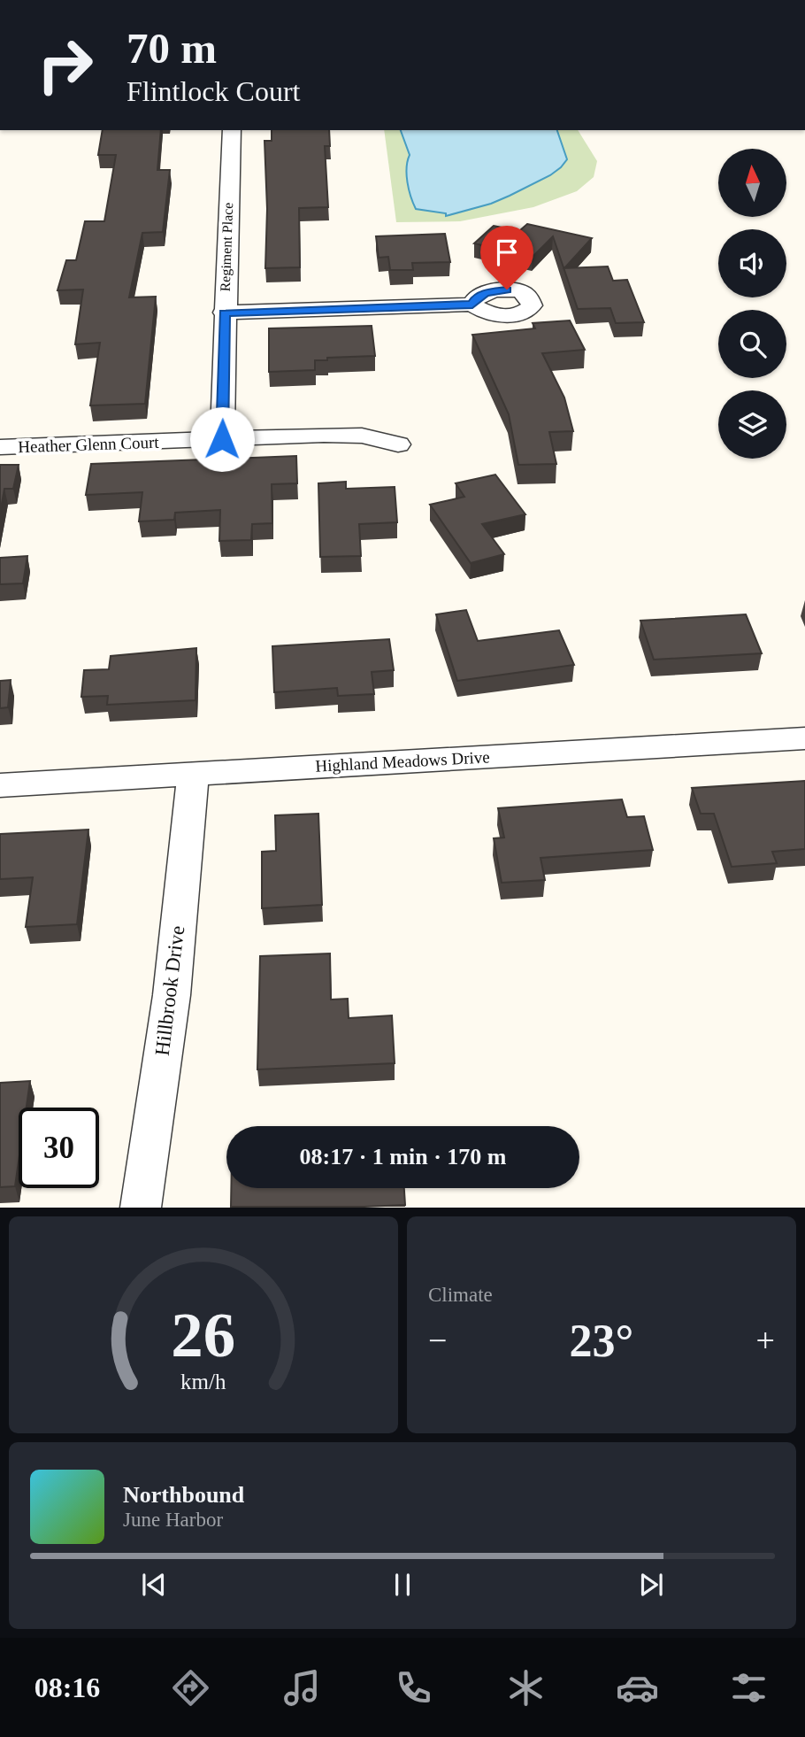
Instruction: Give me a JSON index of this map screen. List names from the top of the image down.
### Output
{
  "streets": {
    "street": [
      "Regiment Place",
      "Heather Glenn Court",
      "Highland Meadows Drive",
      "Hillbrook Drive"
    ]
  },
  "crossings": [
    ["Regiment Place", "Heather Glenn Court"],
    ["Highland Meadows Drive", "Hillbrook Drive"]
  ],
  "north": "top",
  "page": {
    "turn": ["70 m", "Flintlock Court"],
    "limit": "30",
    "trip": "08:17 · 1 min · 170 m",
    "tile": "Climate",
    "heat": ["−", "23°", "+"],
    "song": ["Northbound", "June Harbor"],
    "tabs": "08:16",
    "gauge": ["26", "km/h"]
  }
}
